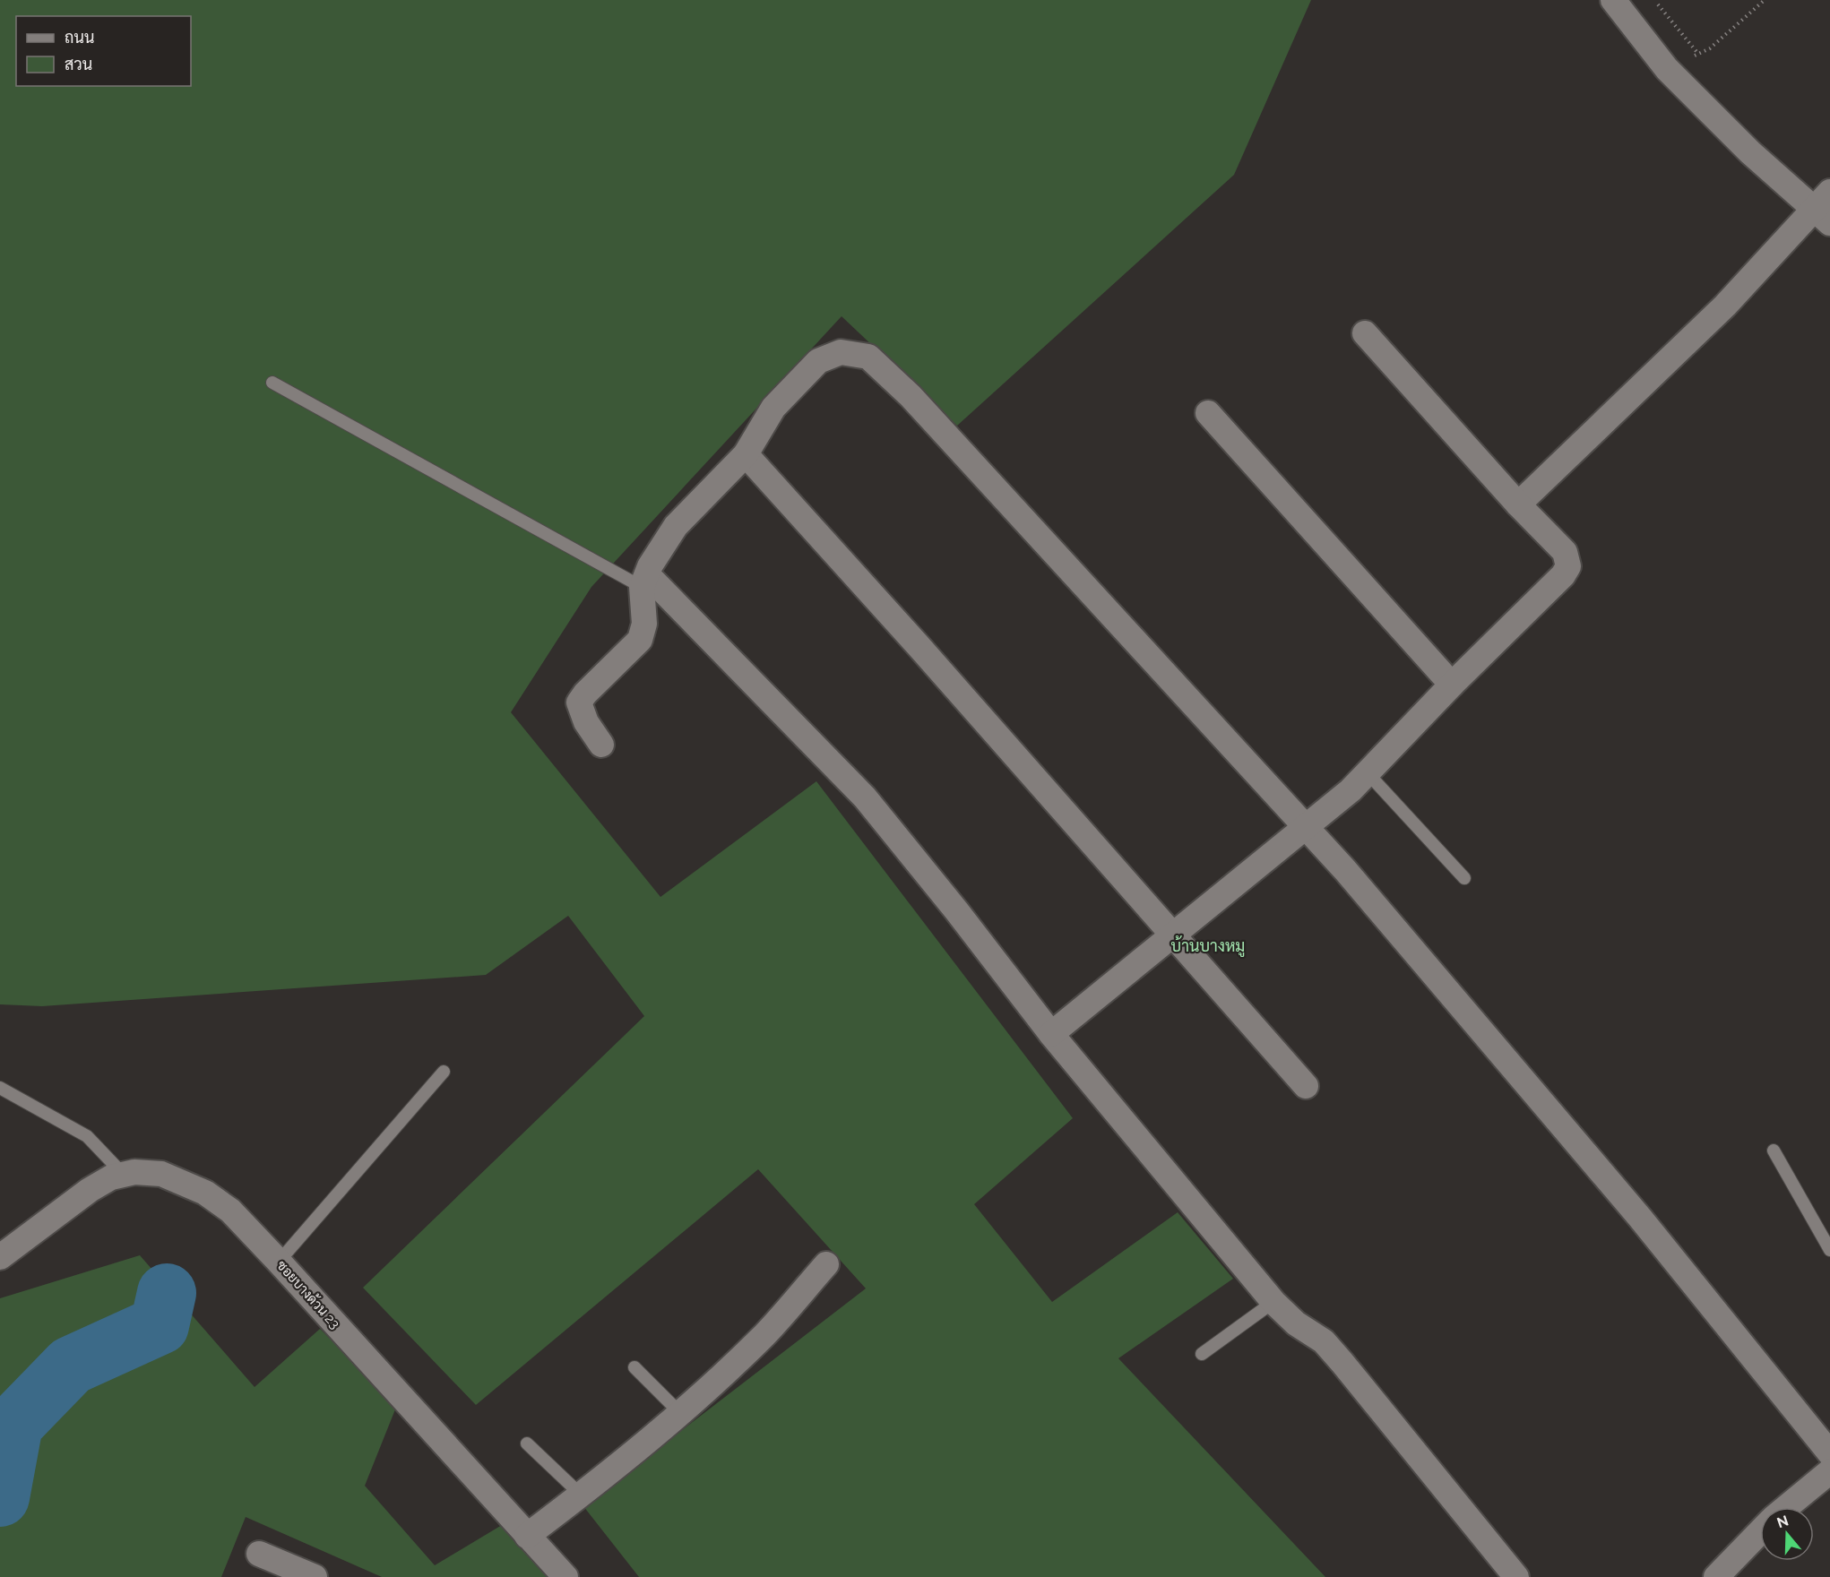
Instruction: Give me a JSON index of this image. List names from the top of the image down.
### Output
{
  "streets": {
    "street": ["ซอยบางด้วน 23"]
  },
  "districts": ["บ้านบางหมู"],
  "legend": ["ถนน", "สวน"],
  "north": "top"
}
